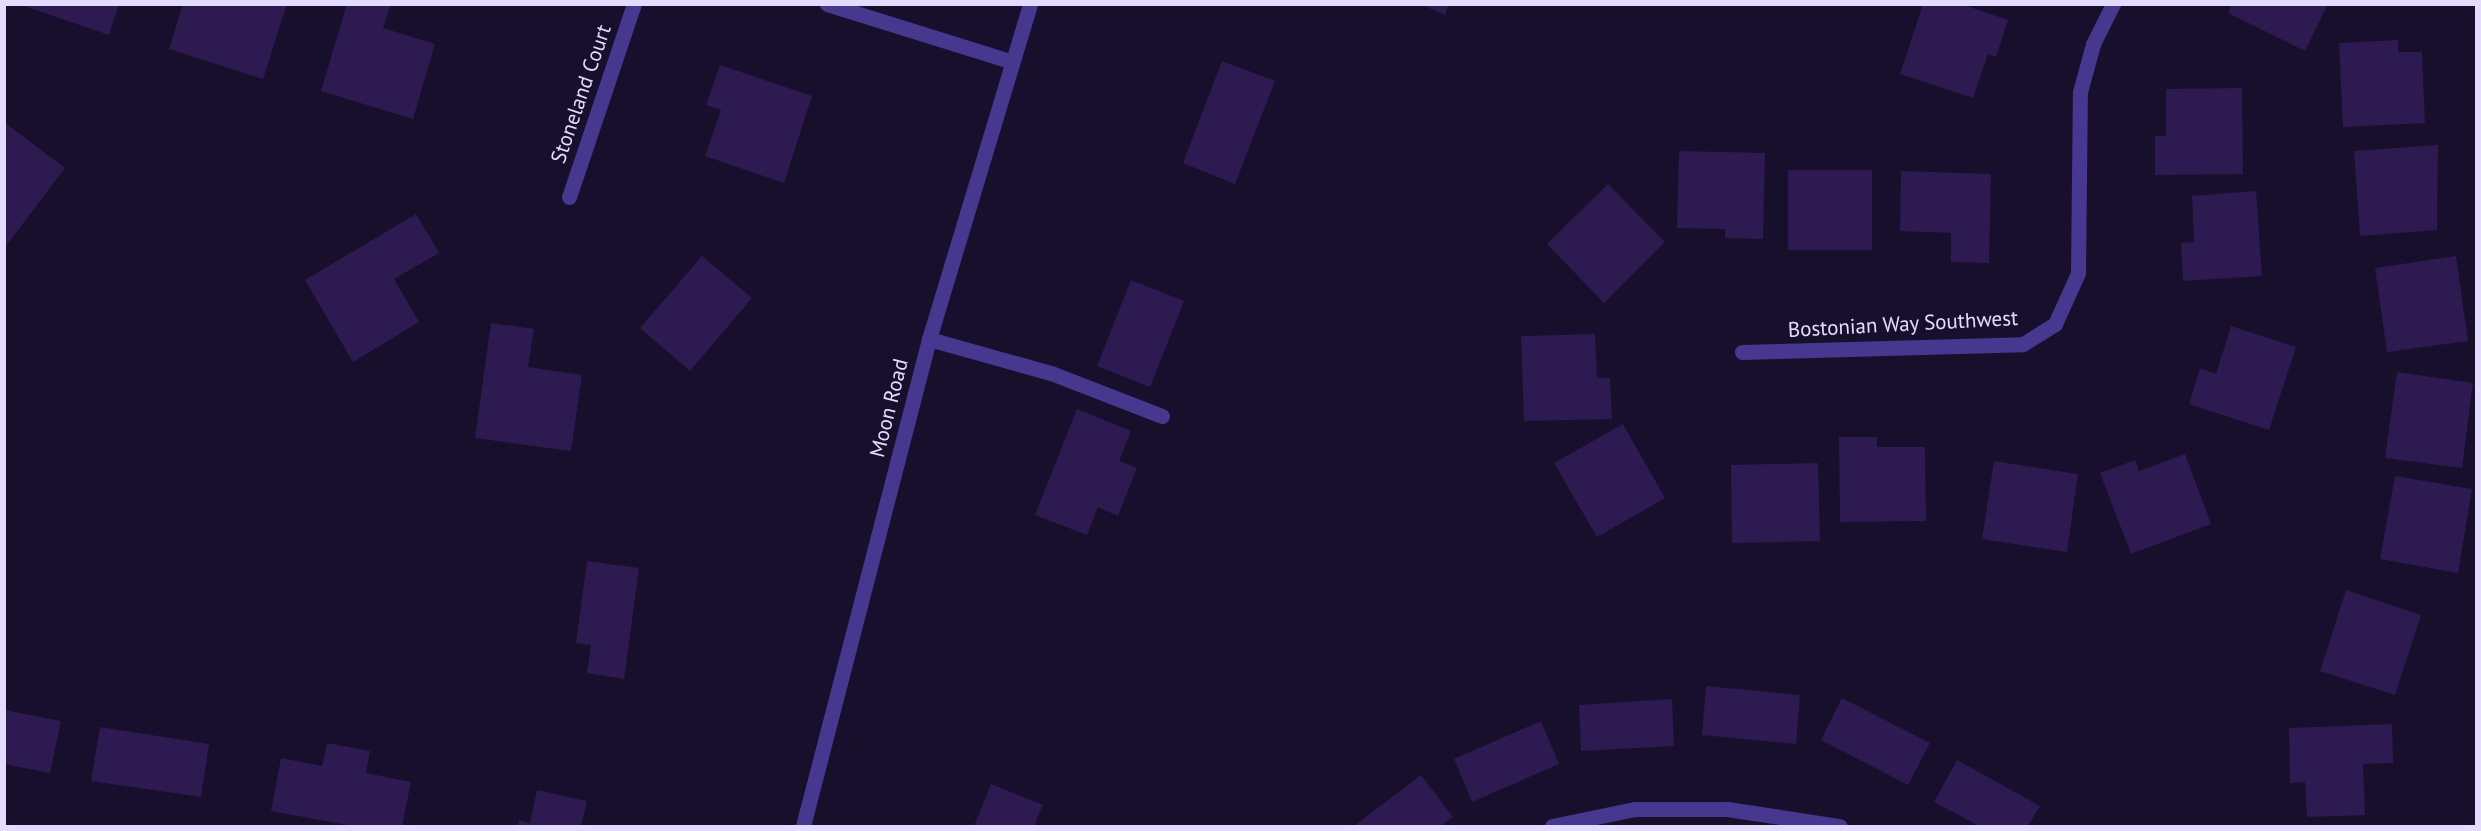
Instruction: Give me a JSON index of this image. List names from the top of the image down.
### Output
{
  "streets": {
    "street": ["Stoneland Court", "Bostonian Way Southwest", "Moon Road"]
  }
}
